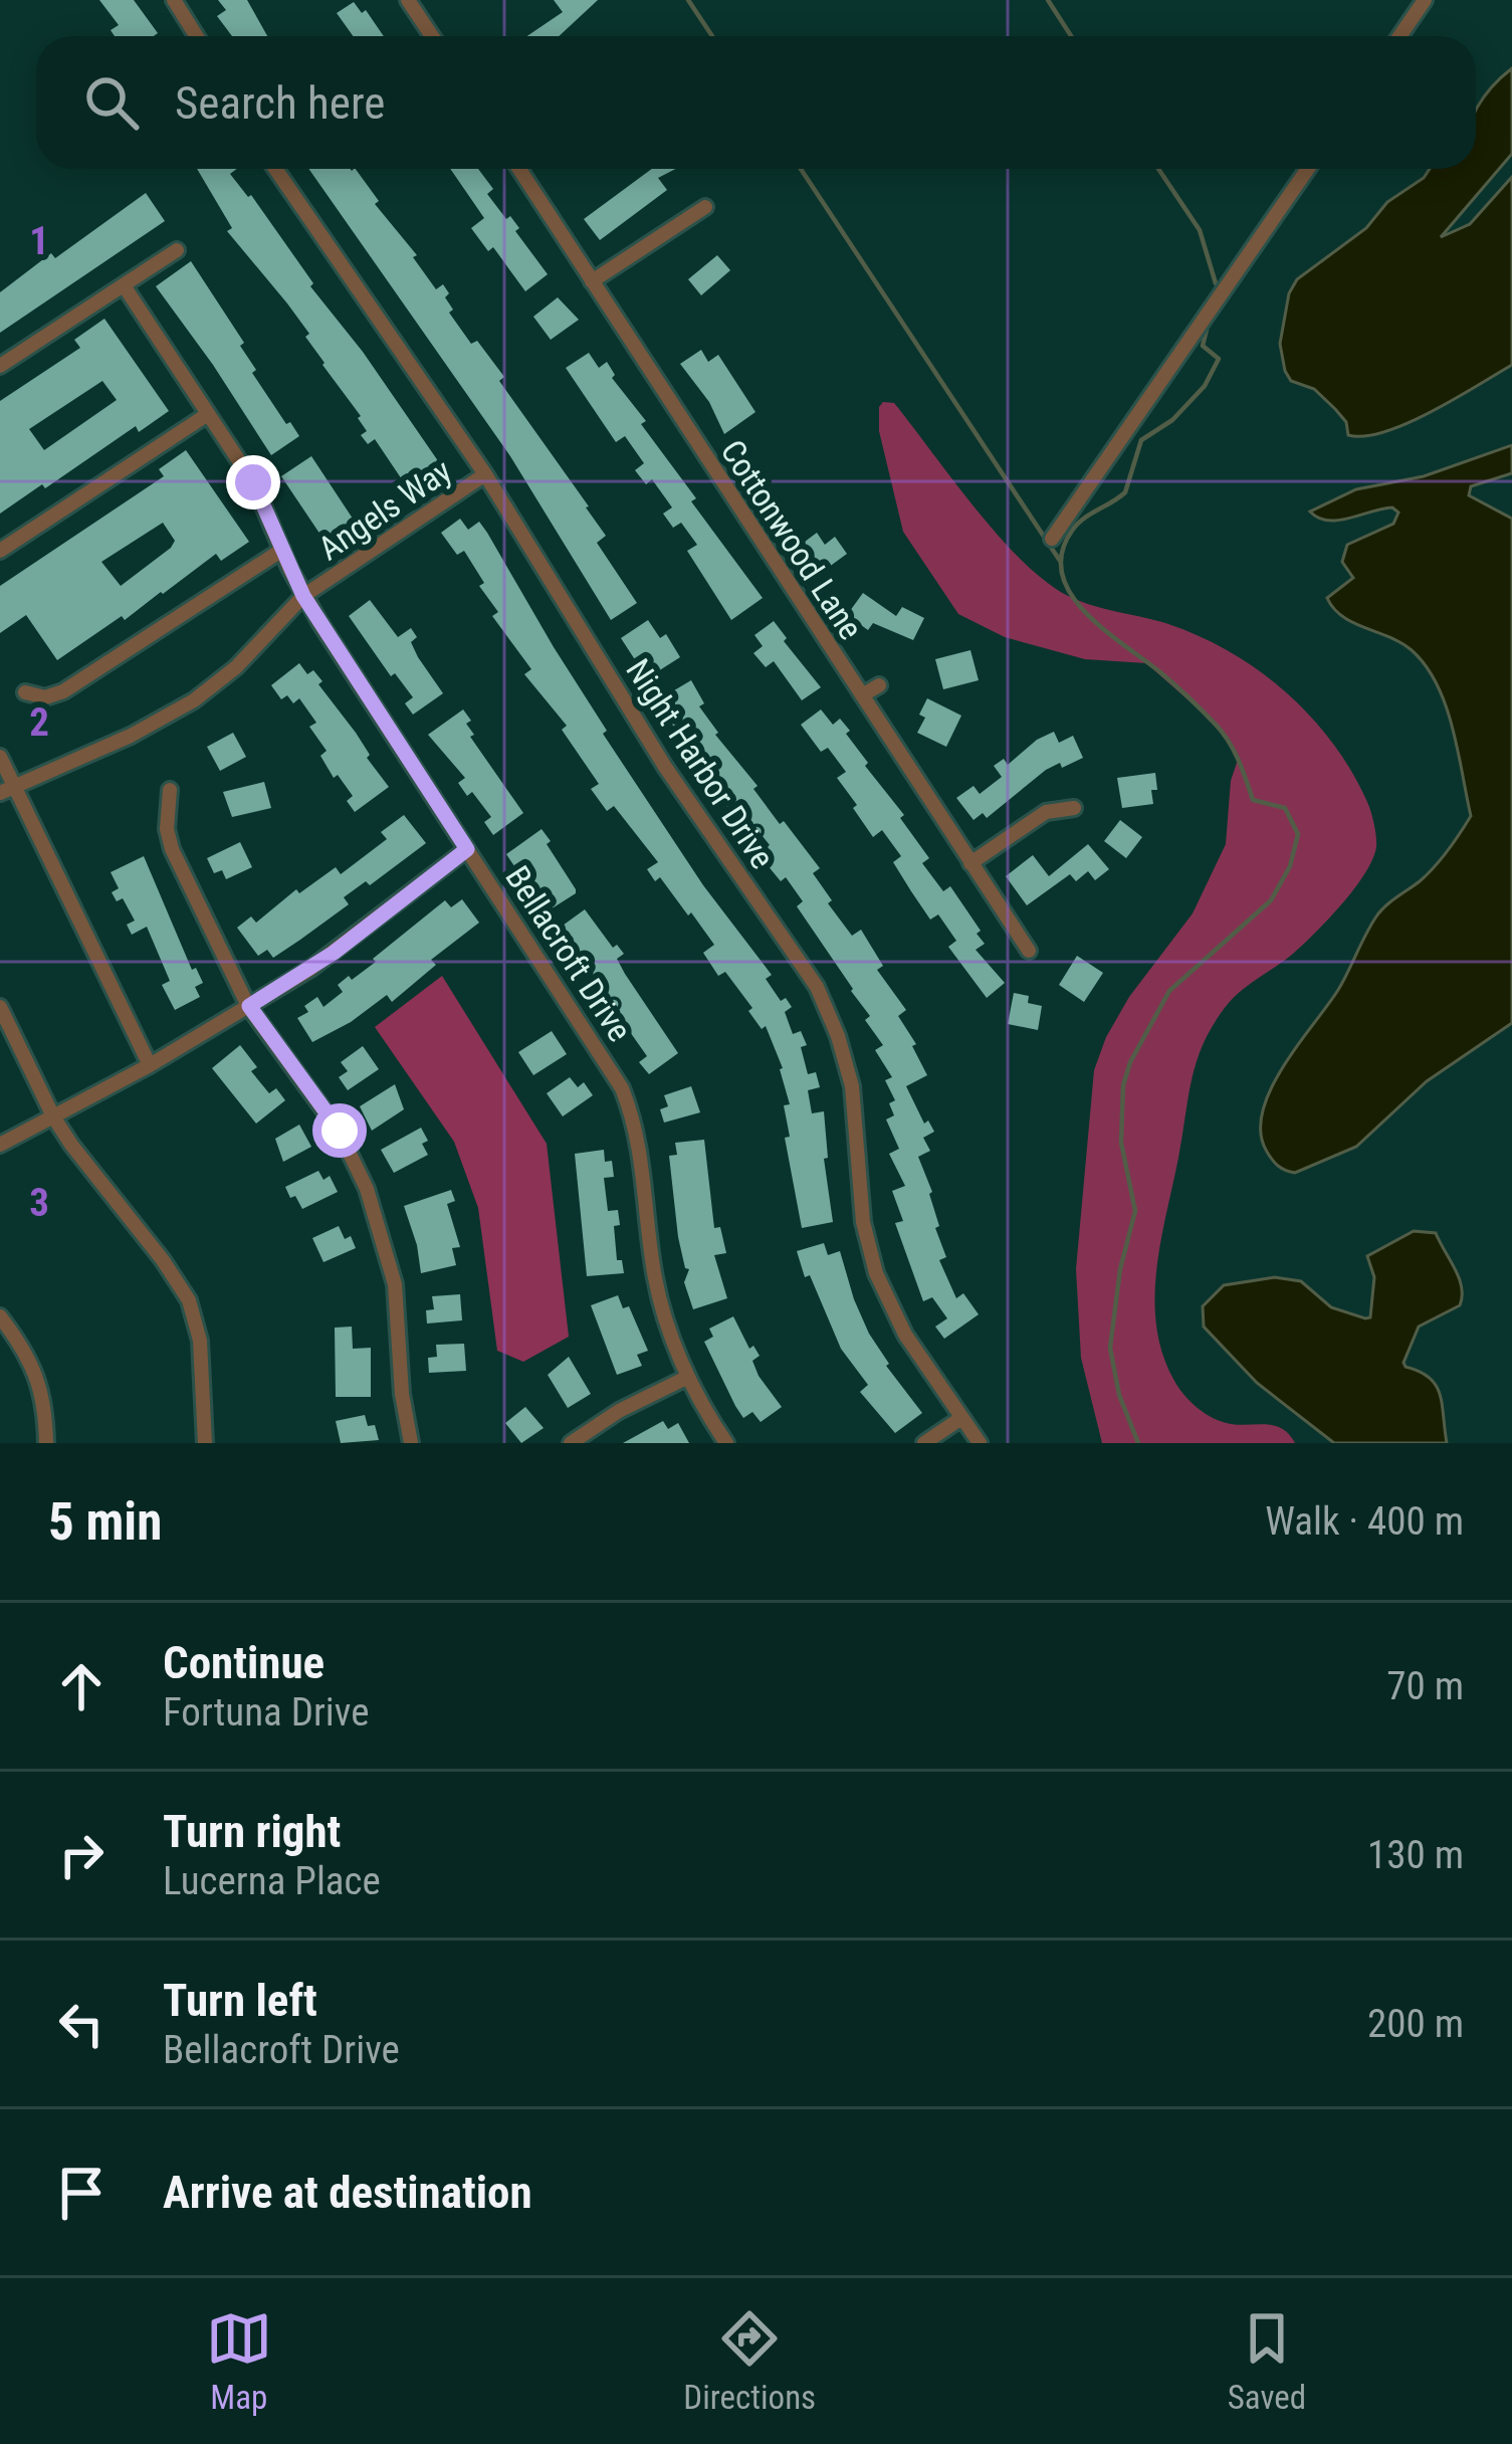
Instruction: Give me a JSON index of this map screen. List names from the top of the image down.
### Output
{
  "streets": {
    "street": [
      "Angels Way",
      "Cottonwood Lane",
      "Night Harbor Drive",
      "Bellacroft Drive"
    ]
  },
  "crossings": [
    ["Angels Way", "Night Harbor Drive"],
    ["Angels Way", "Bellacroft Drive"]
  ],
  "page": {
    "search": "Search here",
    "heading": ["5 min", "Walk · 400 m"],
    "list": [
      ["Continue", "Fortuna Drive", "70 m"],
      ["Turn right", "Lucerna Place", "130 m"],
      ["Turn left", "Bellacroft Drive", "200 m"],
      "Arrive at destination"
    ],
    "nav": ["Map", "Directions", "Saved"]
  },
  "grid": {
    "rows": ["1", "2", "3"]
  }
}
